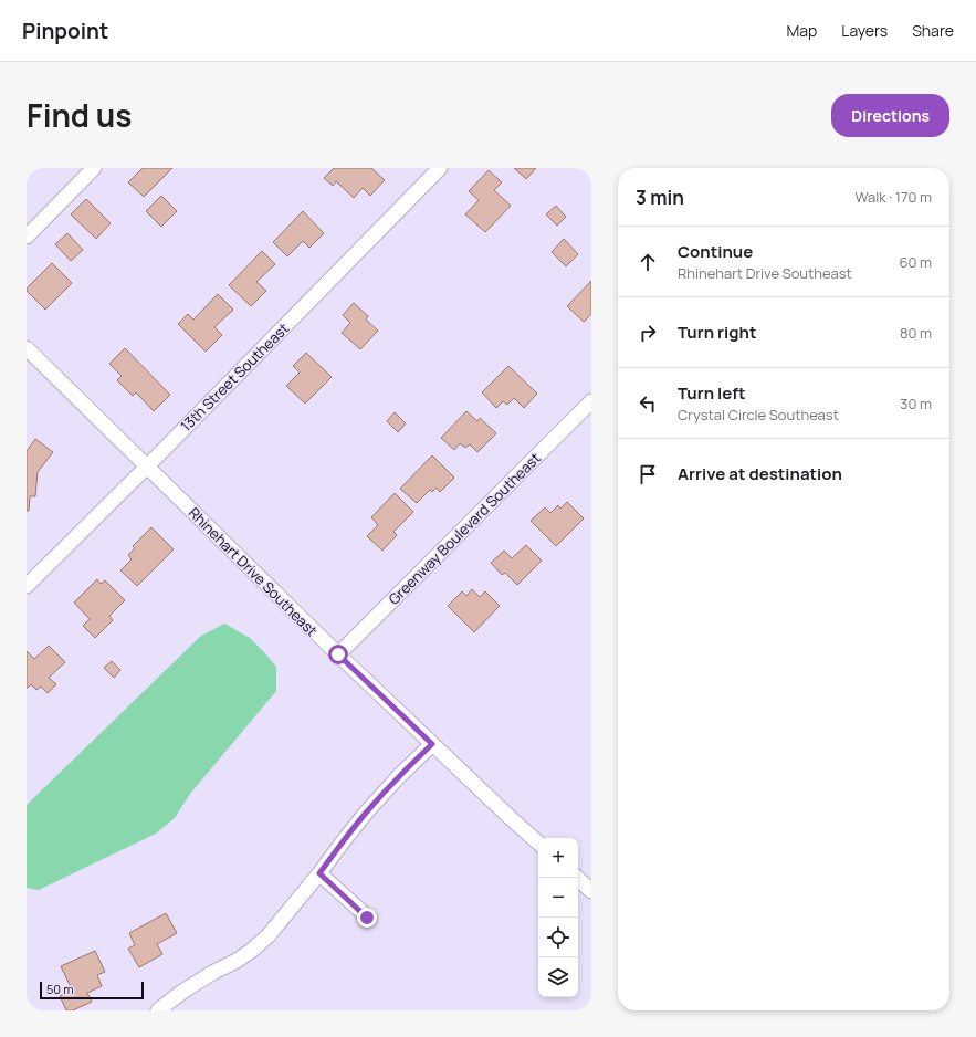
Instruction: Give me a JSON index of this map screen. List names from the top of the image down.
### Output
{
  "streets": {
    "street": ["13th Street Southeast", "Greenway Boulevard Southeast", "Rhinehart Drive Southeast"]
  },
  "crossings": [
    ["13th Street Southeast", "Rhinehart Drive Southeast"],
    ["Greenway Boulevard Southeast", "Rhinehart Drive Southeast"]
  ],
  "scale_bar": "50 m",
  "page": {
    "header": "Pinpoint",
    "nav": ["Map", "Layers", "Share"],
    "title": "Find us",
    "buttons": "Directions",
    "heading": ["3 min", "Walk · 170 m"],
    "list": [
      ["Continue", "Rhinehart Drive Southeast", "60 m"],
      ["Turn right", "80 m"],
      ["Turn left", "Crystal Circle Southeast", "30 m"],
      "Arrive at destination"
    ],
    "map_buttons": ["+", "−"],
    "scale": "50 m"
  }
}
